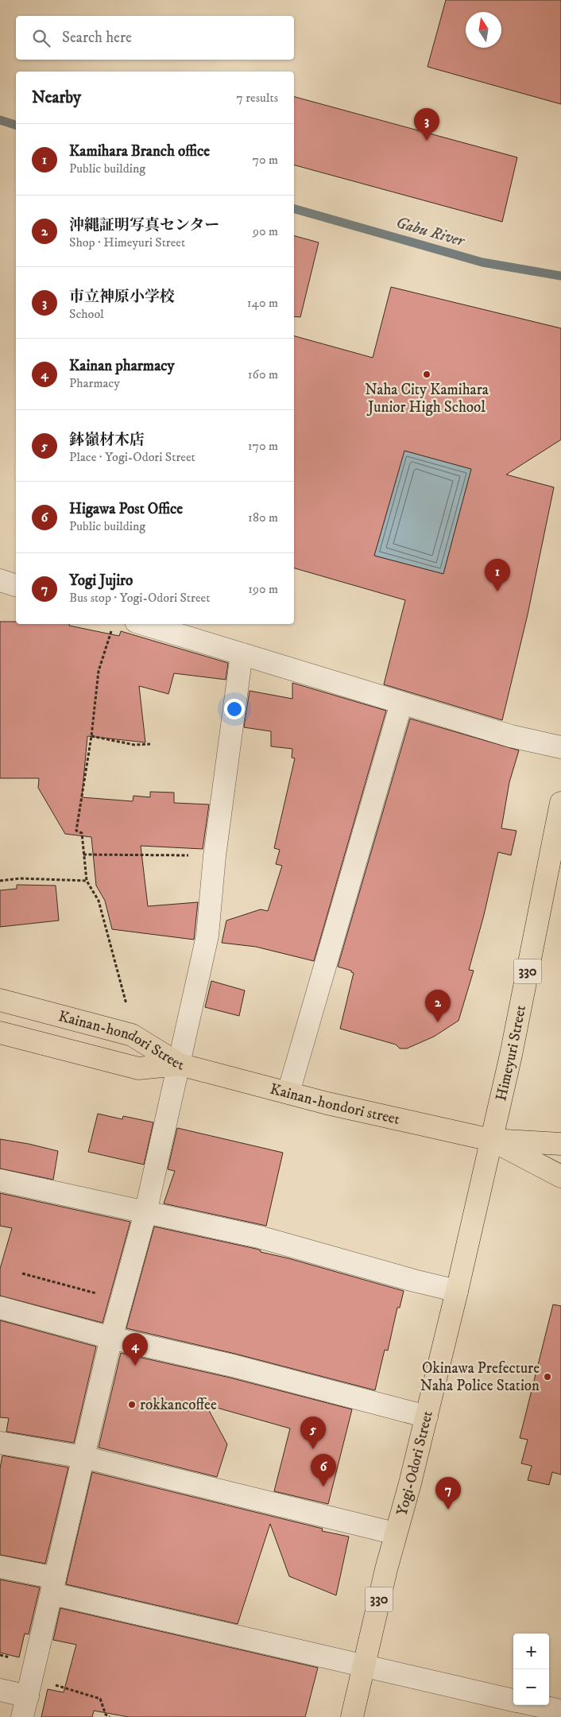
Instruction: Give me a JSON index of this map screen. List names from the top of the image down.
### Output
{
  "streets": {
    "main road": [
      "330",
      "Kainan-hondori Street",
      "Himeyuri Street",
      "Kainan-hondori street",
      "Yogi-Odori Street"
    ]
  },
  "crossings": [
    ["Kainan-hondori Street", "Kainan-hondori street"],
    ["Himeyuri Street", "Kainan-hondori street"],
    ["Himeyuri Street", "Yogi-Odori Street"],
    ["Kainan-hondori street", "Yogi-Odori Street"]
  ],
  "water": ["Gabu River"],
  "places": ["Naha City Kamihara Junior High School", "Okinawa Prefecture Naha Police Station", "rokkancoffee"],
  "north": "top",
  "page": {
    "search": "Search here",
    "heading": ["Nearby", "7 results"],
    "pins": [
      "3",
      "1",
      "2",
      "4",
      "5",
      "6",
      "7"
    ],
    "list": [
      {
        "mark": "1",
        "name": "Kamihara Branch office",
        "note": "Public building",
        "value": "70 m"
      },
      {
        "mark": "2",
        "name": "沖縄証明写真センター",
        "note": "Shop · Himeyuri Street",
        "value": "90 m"
      },
      {
        "mark": "3",
        "name": "市立神原小学校",
        "note": "School",
        "value": "140 m"
      },
      {
        "mark": "4",
        "name": "Kainan pharmacy",
        "note": "Pharmacy",
        "value": "160 m"
      },
      {
        "mark": "5",
        "name": "鉢嶺材木店",
        "note": "Place · Yogi-Odori Street",
        "value": "170 m"
      },
      {
        "mark": "6",
        "name": "Higawa Post Office",
        "note": "Public building",
        "value": "180 m"
      },
      {
        "mark": "7",
        "name": "Yogi Jujiro",
        "note": "Bus stop · Yogi-Odori Street",
        "value": "190 m"
      }
    ],
    "map_buttons": ["+", "−"]
  }
}
